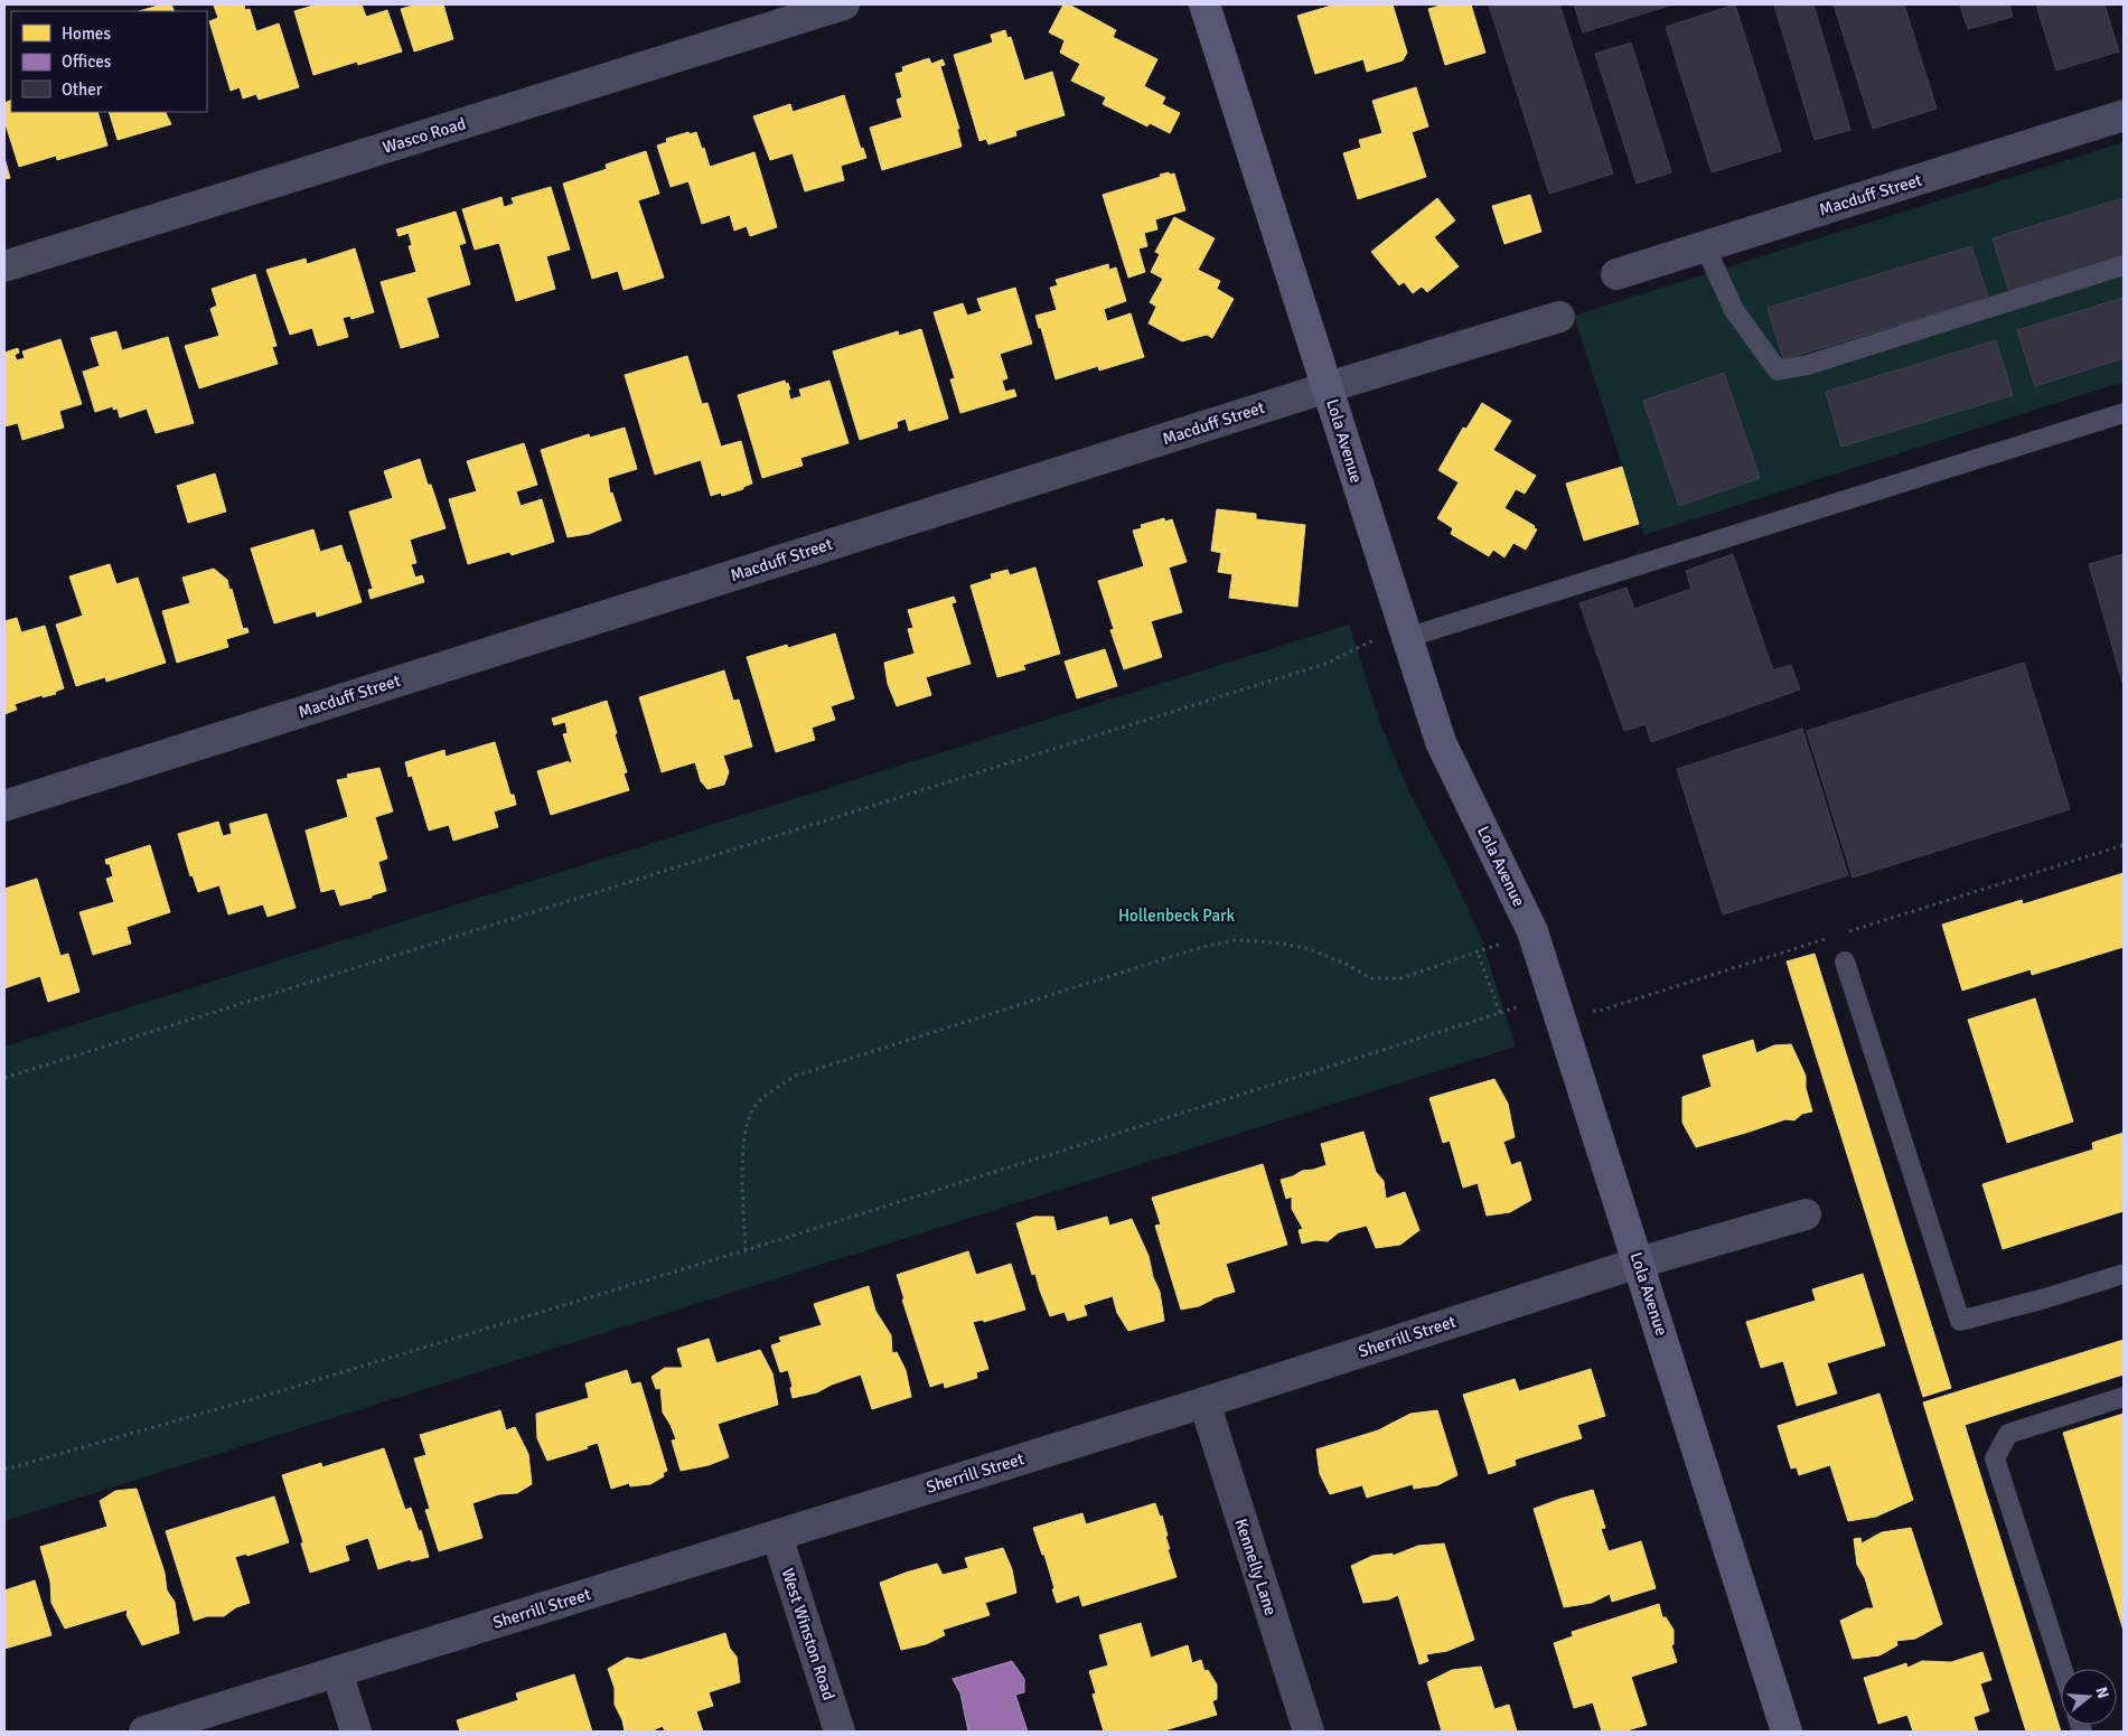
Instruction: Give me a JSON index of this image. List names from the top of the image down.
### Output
{
  "streets": {
    "street": [
      "Wasco Road",
      "Macduff Street",
      "Lola Avenue",
      "Sherrill Street",
      "Kennelly Lane",
      "West Winston Road"
    ]
  },
  "crossings": [
    ["Macduff Street", "Lola Avenue"],
    ["Lola Avenue", "Sherrill Street"],
    ["Sherrill Street", "Kennelly Lane"],
    ["Sherrill Street", "West Winston Road"]
  ],
  "parks": ["Hollenbeck Park"],
  "legend": ["Homes", "Offices", "Other"],
  "north": "right"
}
